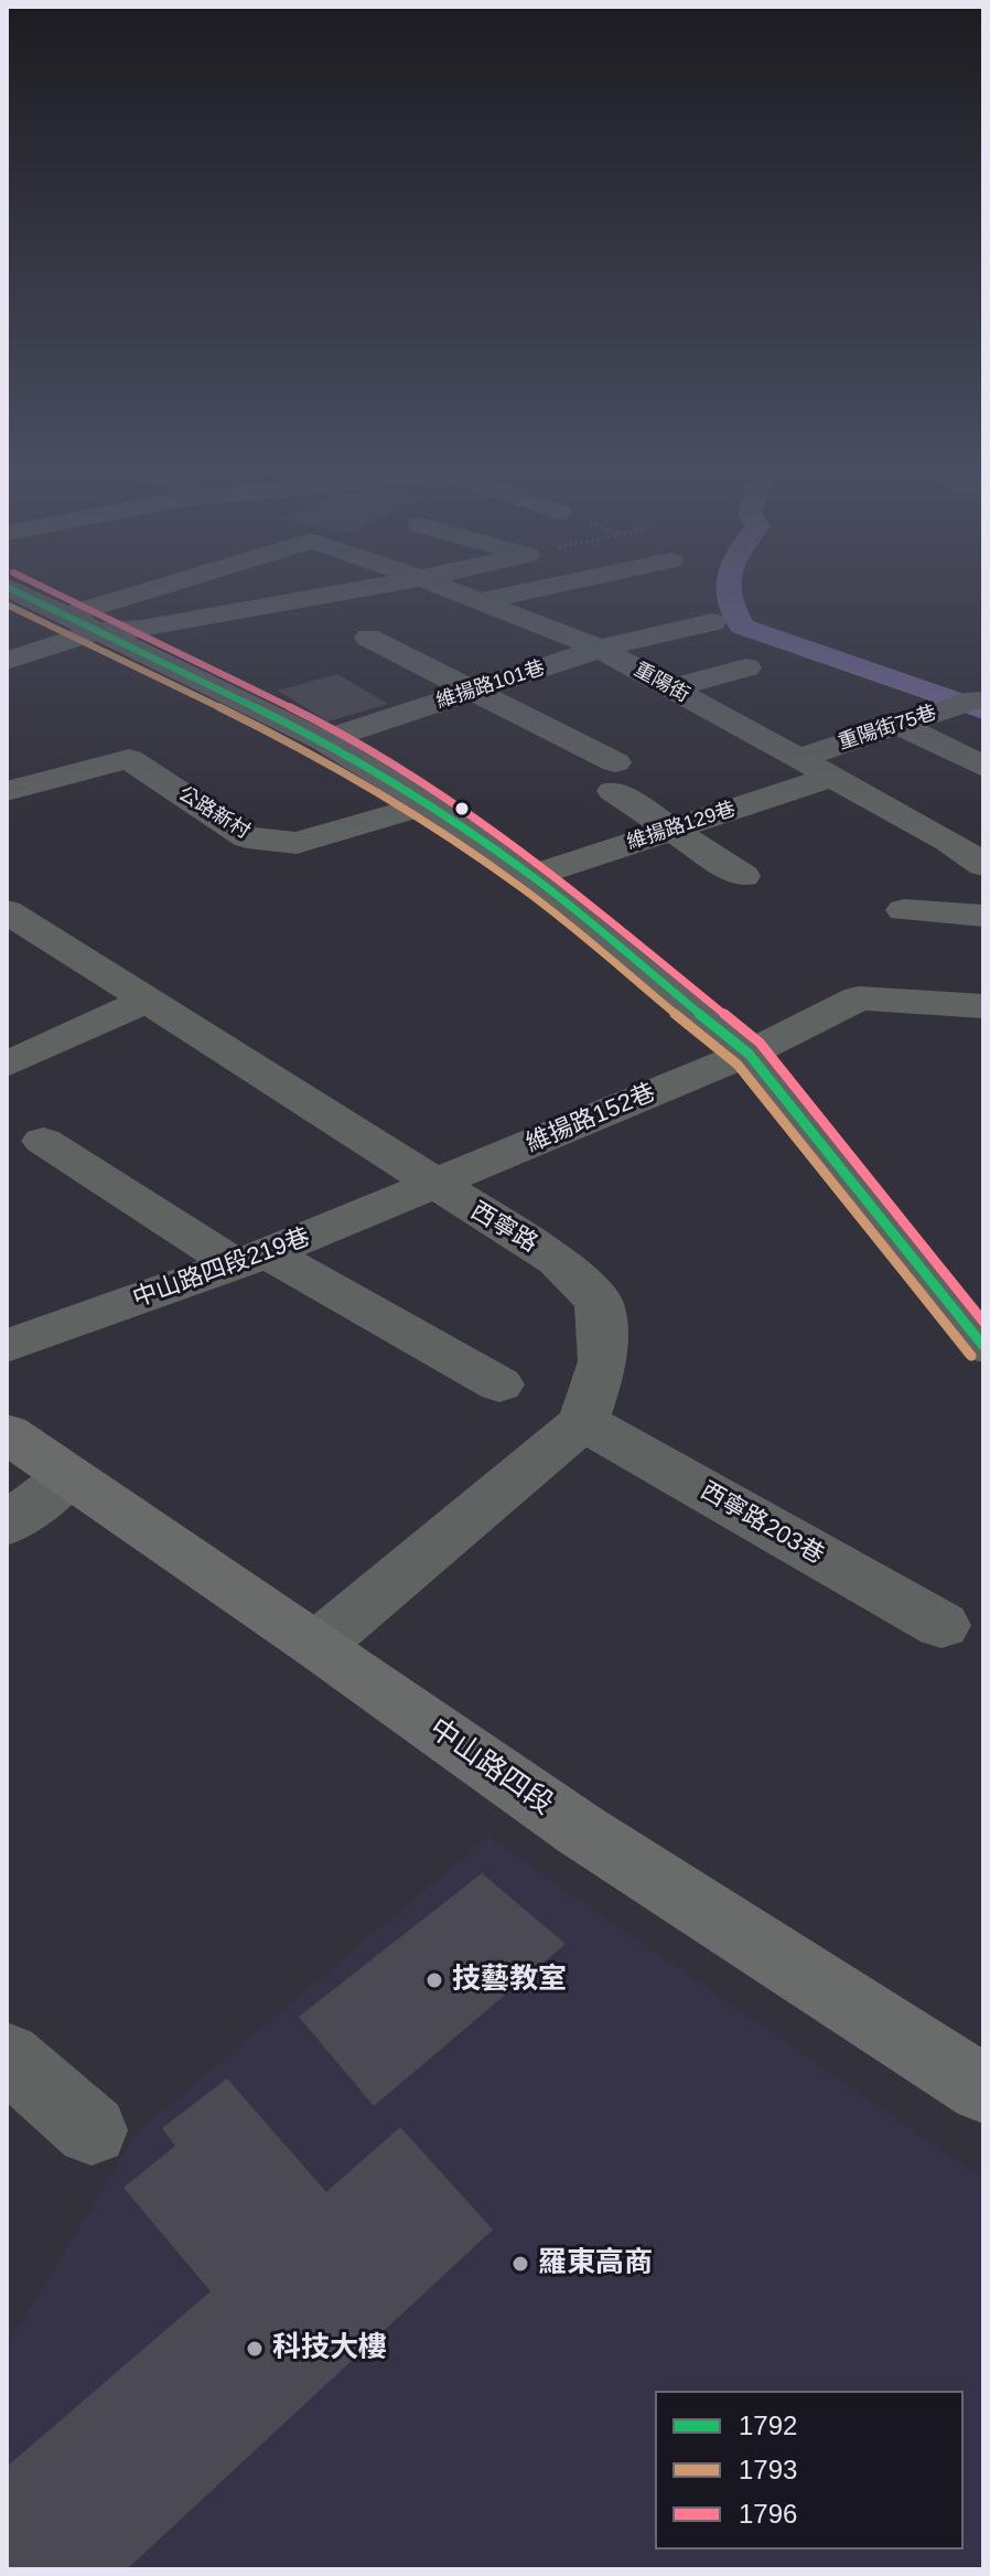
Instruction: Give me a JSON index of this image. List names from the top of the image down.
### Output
{
  "streets": {
    "main road": ["中山路四段"],
    "street": [
      "重陽街",
      "維揚路101巷",
      "重陽街75巷",
      "公路新村",
      "維揚路129巷",
      "維揚路152巷",
      "西寧路",
      "中山路四段219巷",
      "西寧路203巷"
    ]
  },
  "crossings": [
    ["重陽街", "維揚路101巷"],
    ["重陽街", "重陽街75巷"],
    ["重陽街", "維揚路129巷"],
    ["維揚路152巷", "西寧路"],
    ["維揚路152巷", "中山路四段219巷"],
    ["西寧路", "中山路四段219巷"],
    ["西寧路", "西寧路203巷"]
  ],
  "places": ["技藝教室", "羅東高商", "科技大樓"],
  "lines": ["transit line 1792", "transit line 1796", "transit line 1793"],
  "legend": ["1792", "1793", "1796"]
}
